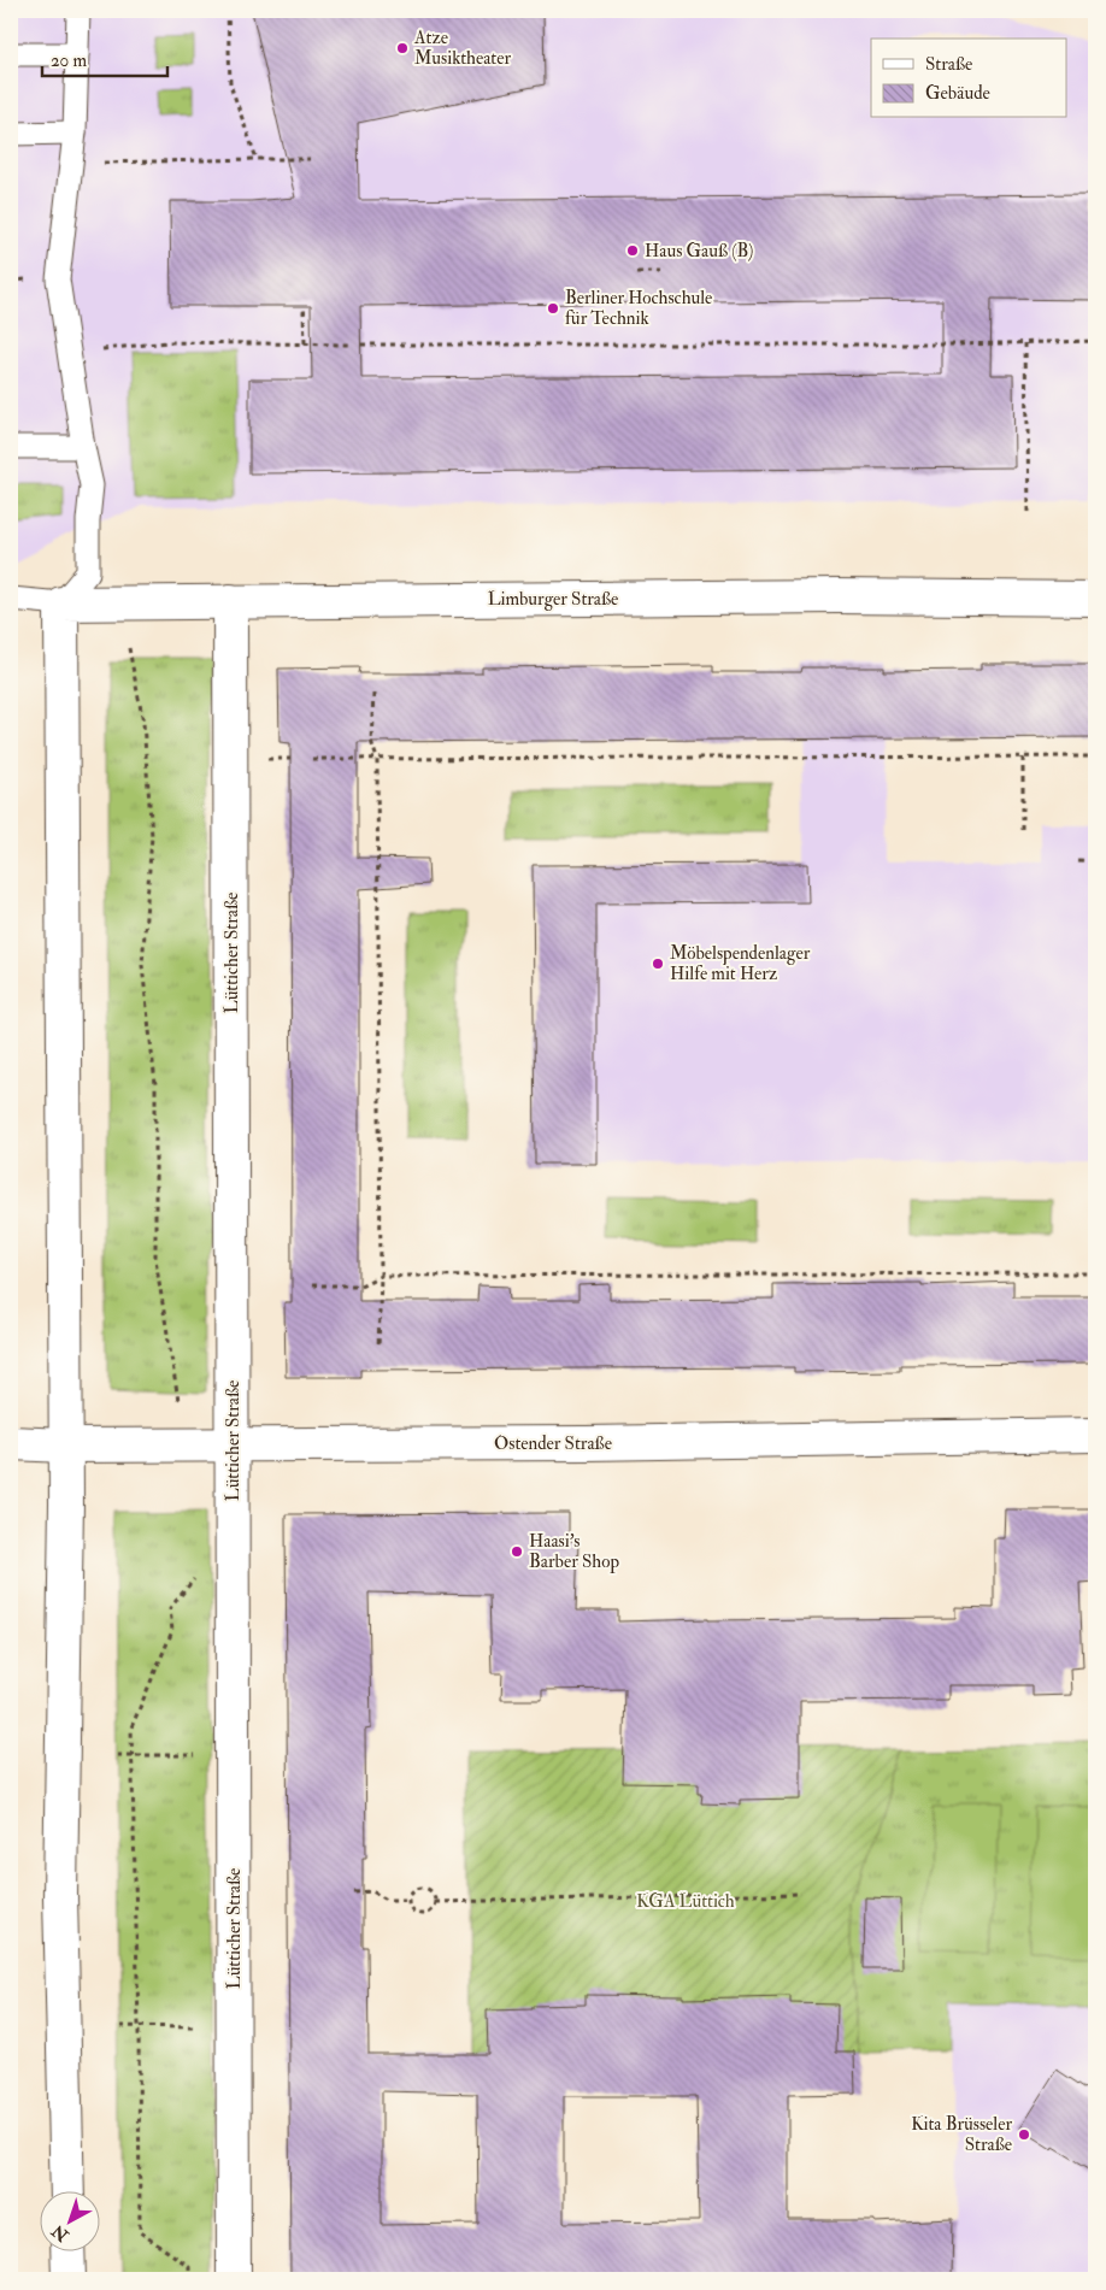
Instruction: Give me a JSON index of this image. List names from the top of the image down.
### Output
{
  "streets": {
    "street": ["Limburger Straße", "Lütticher Straße", "Ostender Straße"]
  },
  "crossings": [
    ["Limburger Straße", "Lütticher Straße"],
    ["Lütticher Straße", "Ostender Straße"]
  ],
  "parks": ["KGA Lüttich"],
  "places": [
    "Atze Musiktheater",
    "Haus Gauß (B)",
    "Berliner Hochschule für Technik",
    "Möbelspendenlager Hilfe mit Herz",
    "Haasi's Barber Shop",
    "Kita Brüsseler Straße"
  ],
  "legend": ["Straße", "Gebäude"],
  "scale_bar": "20 m",
  "north": "bottom left"
}
